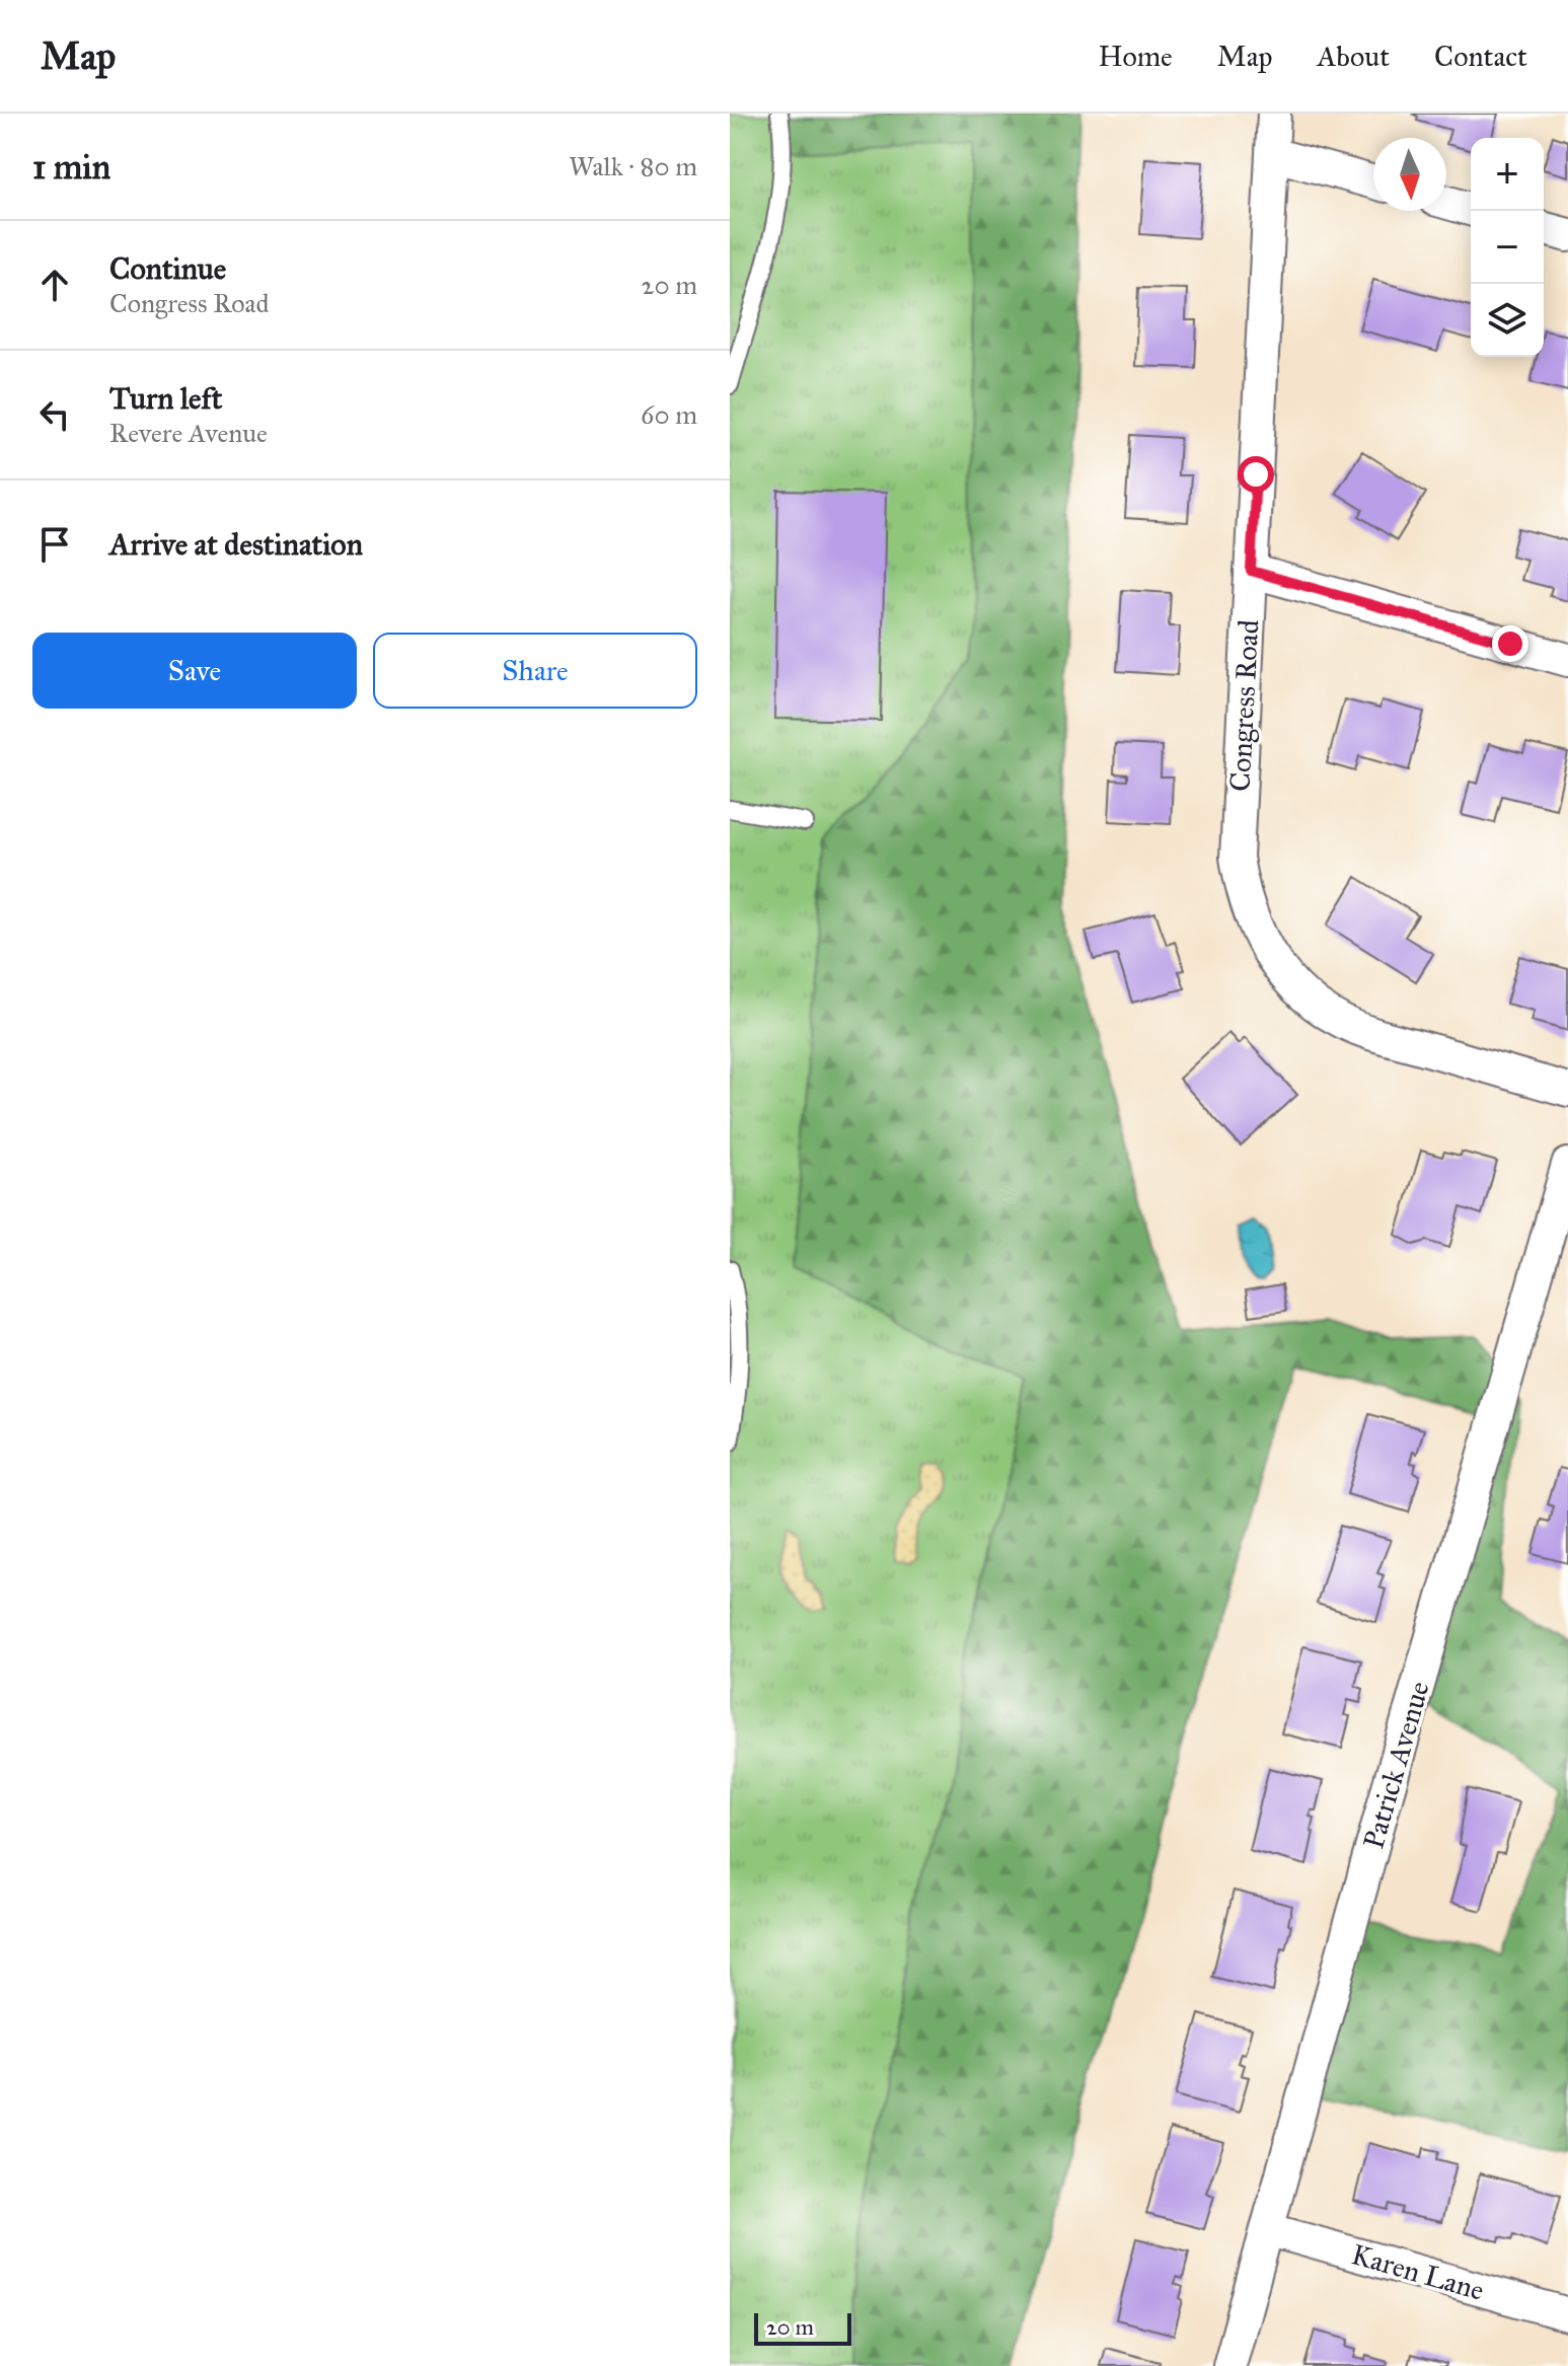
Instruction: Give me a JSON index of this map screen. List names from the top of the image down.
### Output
{
  "streets": {
    "street": ["Congress Road", "Patrick Avenue", "Karen Lane"]
  },
  "crossings": [
    ["Patrick Avenue", "Karen Lane"]
  ],
  "scale_bar": "20 m",
  "north": "bottom",
  "page": {
    "header": "Map",
    "nav": [
      "Home",
      "Map",
      "About",
      "Contact"
    ],
    "heading": ["1 min", "Walk · 80 m"],
    "map_buttons": ["+", "−"],
    "list": [
      ["Continue", "Congress Road", "20 m"],
      ["Turn left", "Revere Avenue", "60 m"],
      "Arrive at destination"
    ],
    "buttons": ["Save", "Share"],
    "scale": "20 m"
  }
}
